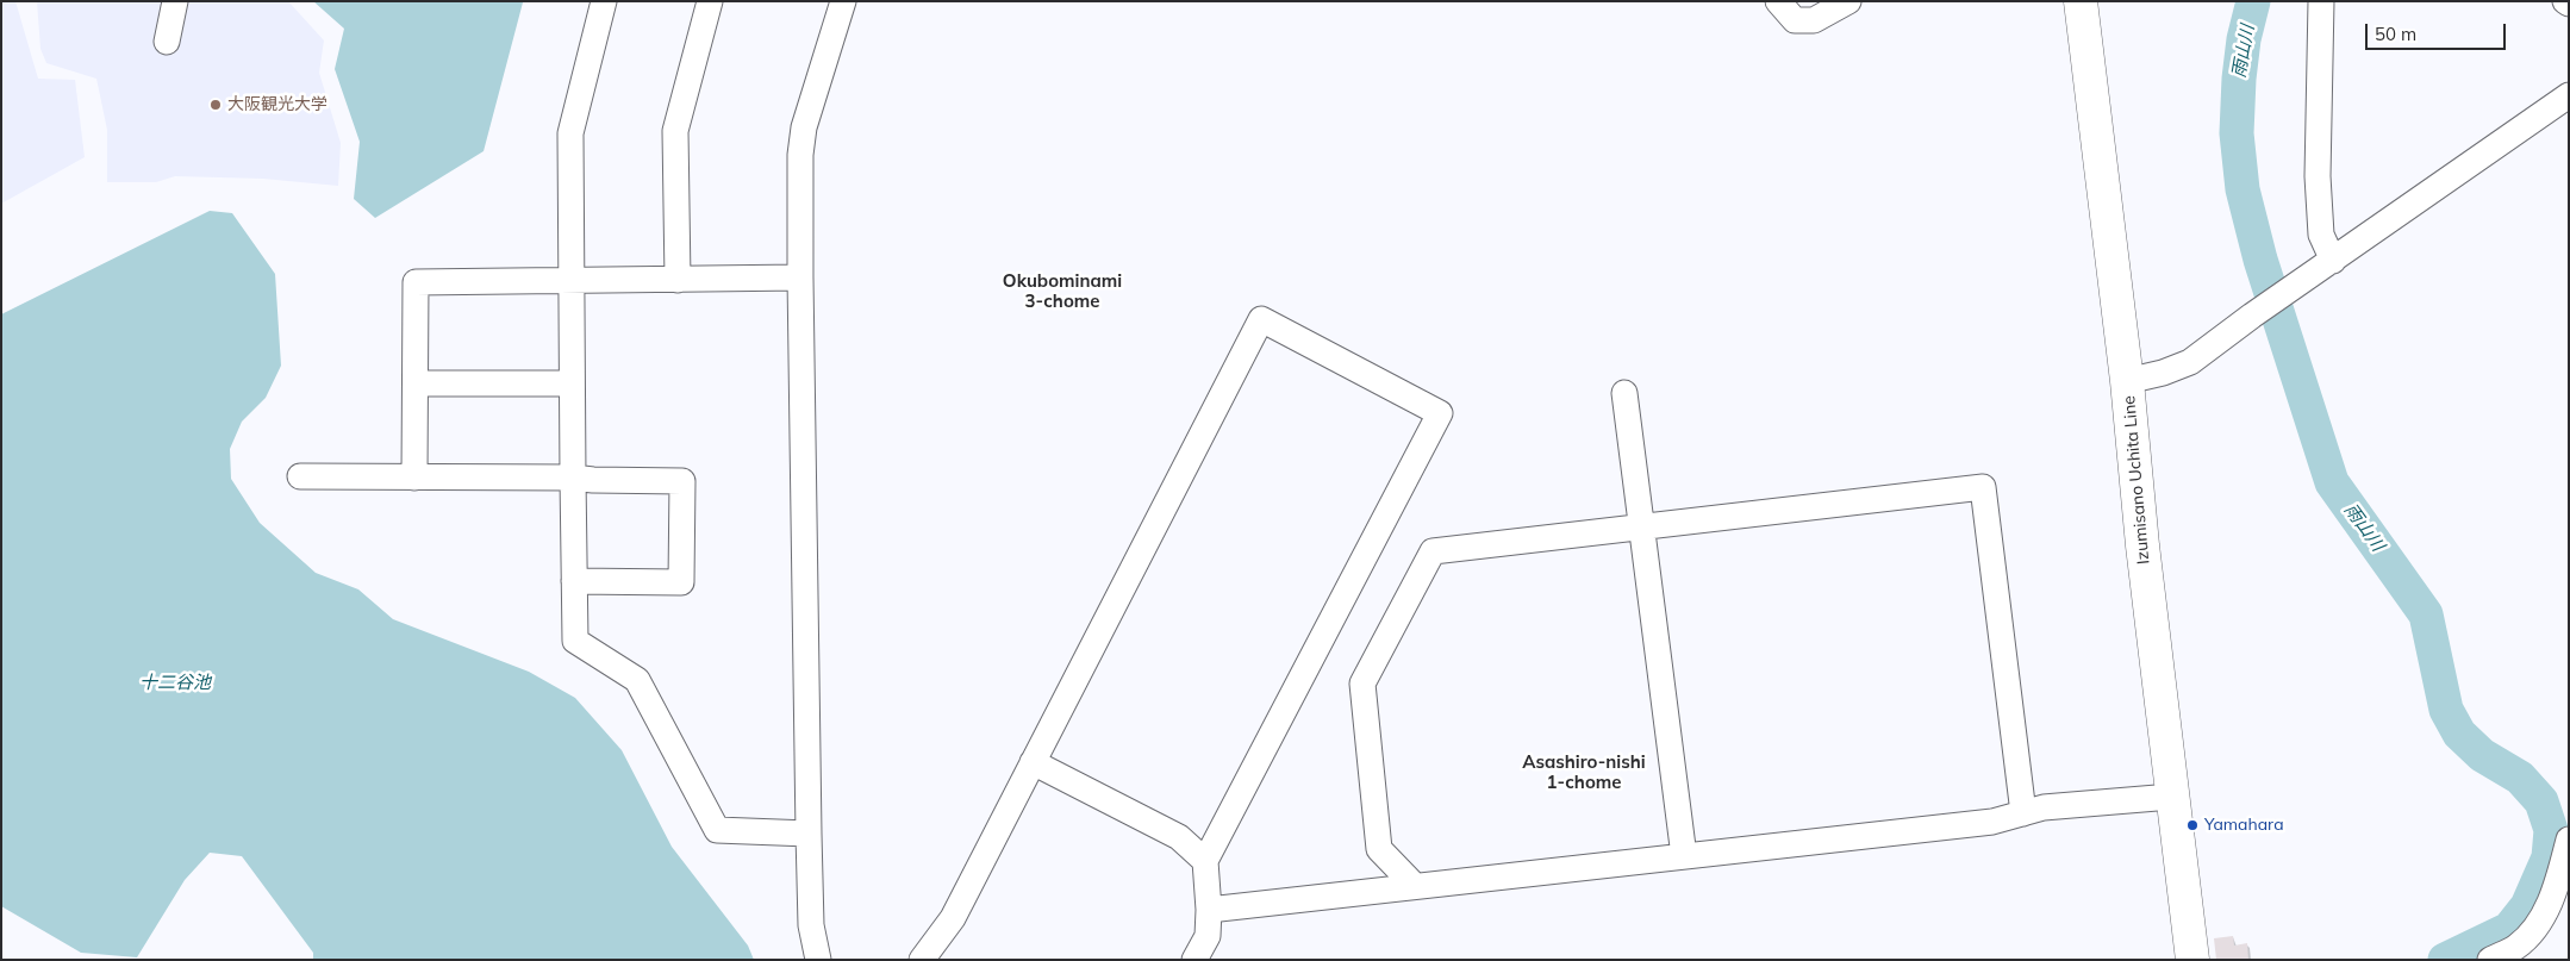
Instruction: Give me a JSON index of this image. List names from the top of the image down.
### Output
{
  "streets": {
    "main road": ["Izumisano Uchita Line"]
  },
  "districts": ["Okubominami 3-chome", "Asashiro-nishi 1-chome"],
  "water": ["雨山川", "十二谷池"],
  "places": ["大阪観光大学", "Yamahara"],
  "scale_bar": "50 m"
}
